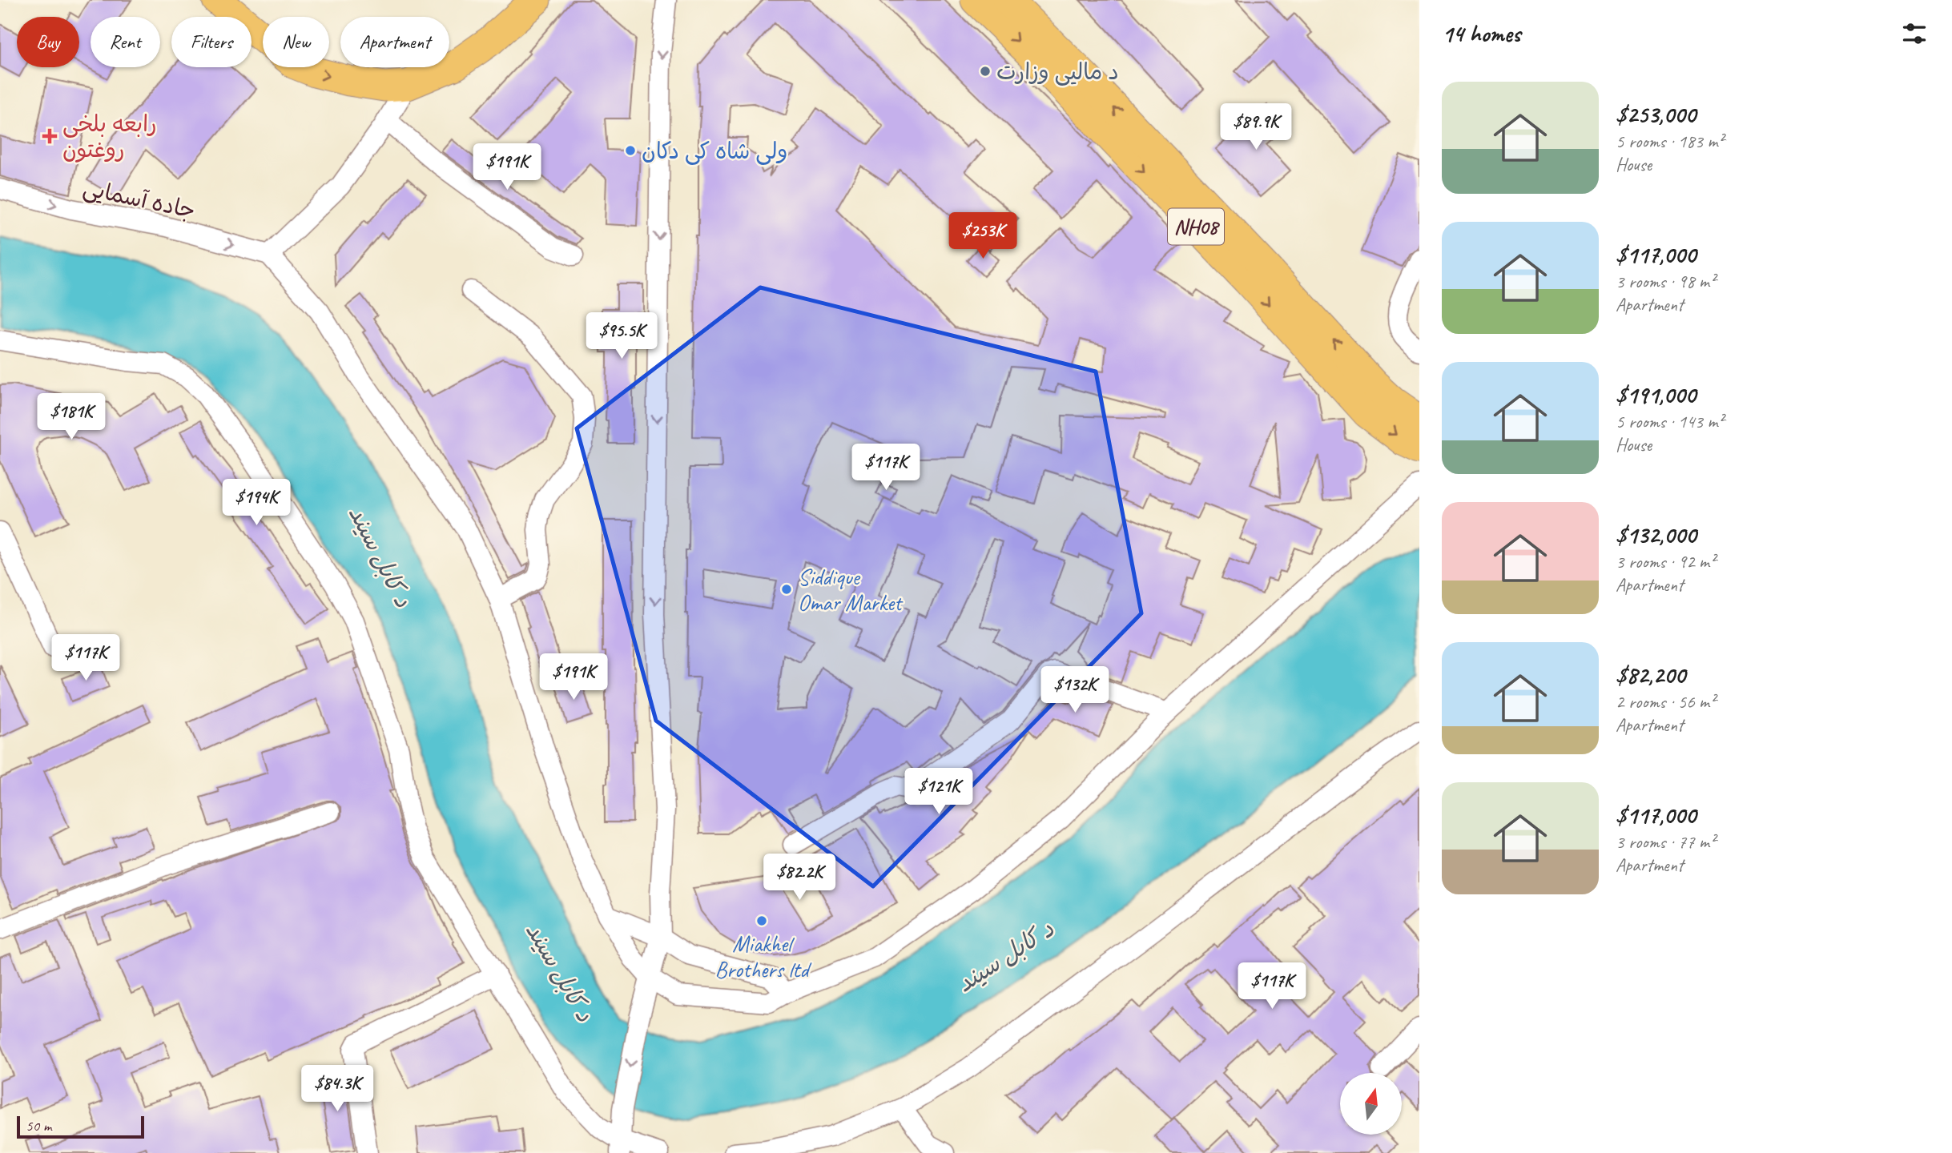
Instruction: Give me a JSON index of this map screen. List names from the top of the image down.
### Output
{
  "streets": {
    "highway": ["NH08"],
    "street": ["جاده آسمایی"]
  },
  "one_way": ["جاده آسمایی"],
  "water": ["د کابل سيند"],
  "places": {
    "other": [
      "د مالیی وزارت",
      "ولی شاہ کی دکان",
      "Siddique Omar Market",
      "Miakhel Brothers ltd"
    ],
    "health": ["رابعه بلخی روغتون"]
  },
  "scale_bar": "50 m",
  "north": "top",
  "page": {
    "heading": "14 homes",
    "chip": [
      "Buy",
      "Rent",
      "Filters",
      "New",
      "Apartment"
    ],
    "list": [
      {
        "name": "$253,000",
        "note": "5 rooms · 183 m² · House"
      },
      {
        "name": "$117,000",
        "note": "3 rooms · 98 m² · Apartment"
      },
      {
        "name": "$191,000",
        "note": "5 rooms · 143 m² · House"
      },
      {
        "name": "$132,000",
        "note": "3 rooms · 92 m² · Apartment"
      },
      {
        "name": "$82,200",
        "note": "2 rooms · 56 m² · Apartment"
      },
      {
        "name": "$117,000",
        "note": "3 rooms · 77 m² · Apartment"
      }
    ],
    "price": [
      "$89.9K",
      "$191K",
      "$253K",
      "$95.5K",
      "$181K",
      "$117K",
      "$194K",
      "$117K",
      "$191K",
      "$132K",
      "$121K",
      "$82.2K",
      "$117K",
      "$84.3K"
    ],
    "scale": "50 m"
  }
}
